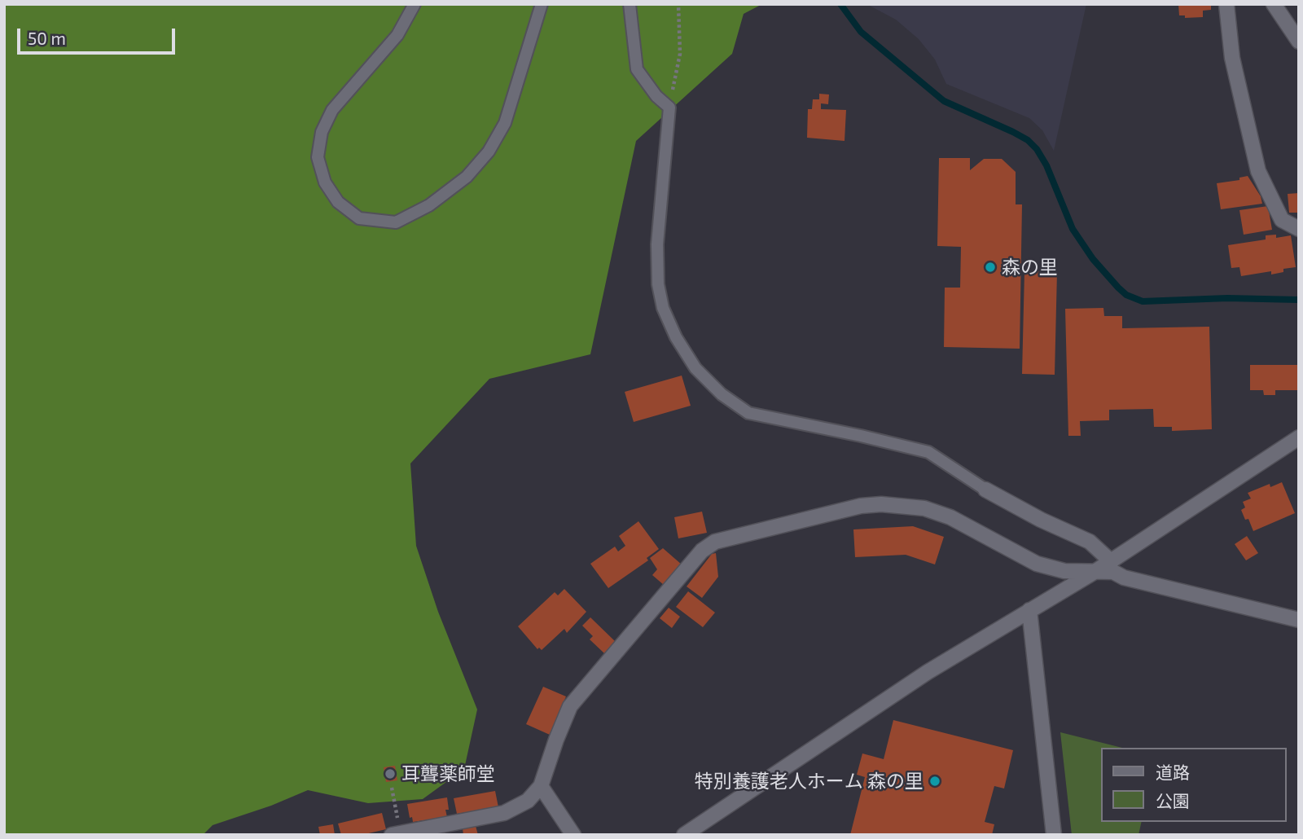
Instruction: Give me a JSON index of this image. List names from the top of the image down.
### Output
{
  "places": ["森の里", "耳聾薬師堂", "特別養護老人ホーム 森の里"],
  "legend": ["道路", "公園"],
  "scale_bar": "50 m"
}
